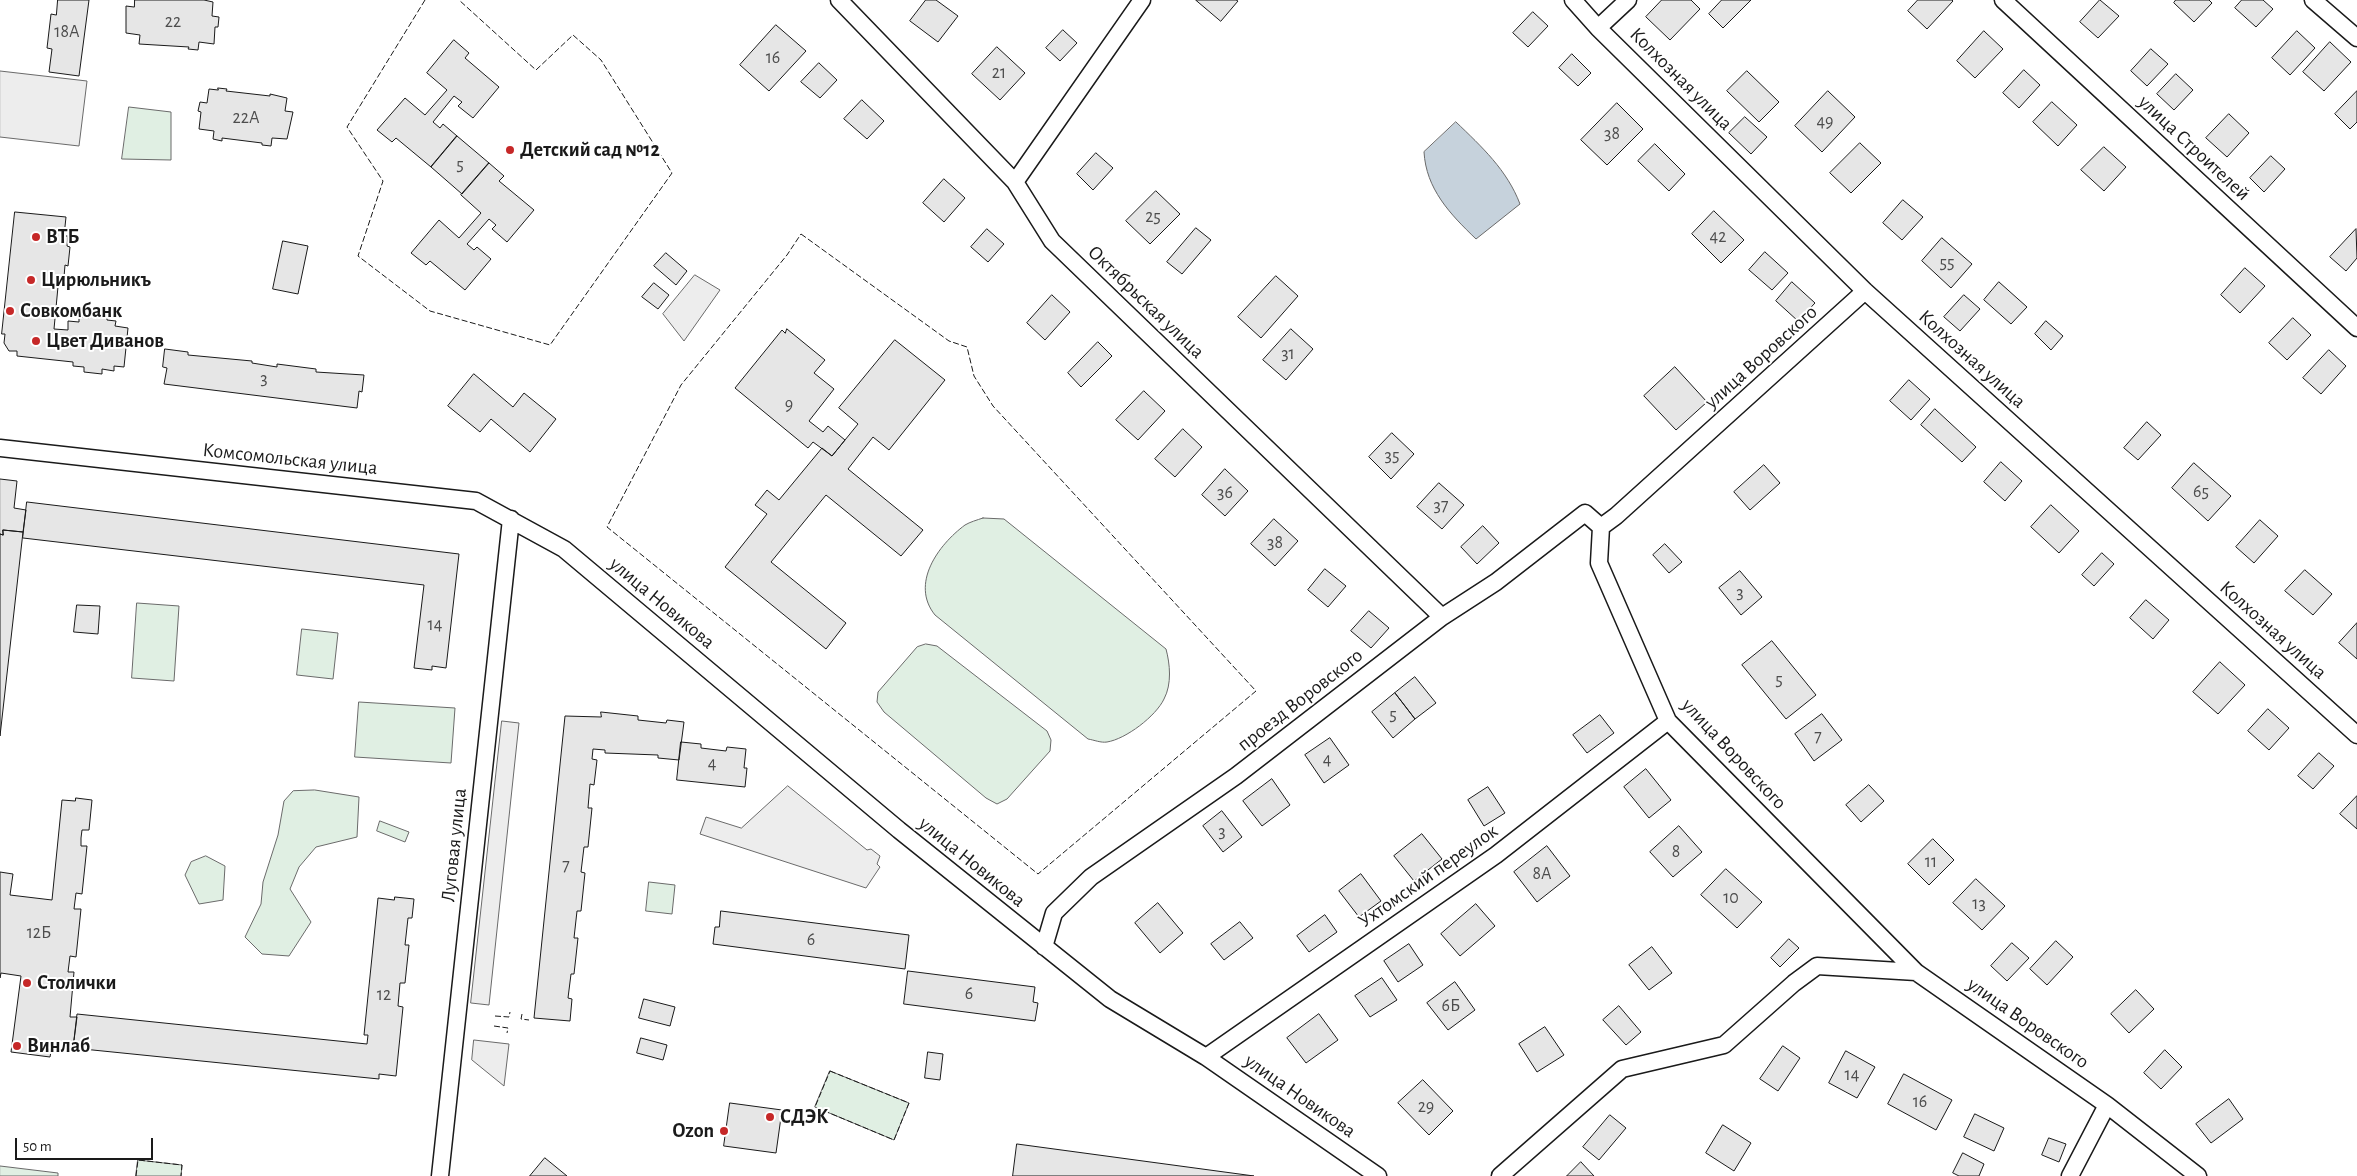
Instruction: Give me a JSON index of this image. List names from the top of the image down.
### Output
{
  "streets": {
    "street": [
      "Колхозная улица",
      "улица Строителей",
      "Октябрьская улица",
      "улица Воровского",
      "Комсомольская улица",
      "улица Новикова",
      "проезд Воровского",
      "Луговая улица",
      "Ухтомский переулок"
    ]
  },
  "crossings": [
    ["Колхозная улица", "улица Воровского"],
    ["Октябрьская улица", "проезд Воровского"],
    ["улица Воровского", "проезд Воровского"],
    ["улица Воровского", "Ухтомский переулок"],
    ["Комсомольская улица", "улица Новикова"],
    ["Комсомольская улица", "Луговая улица"],
    ["улица Новикова", "проезд Воровского"],
    ["улица Новикова", "Ухтомский переулок"]
  ],
  "places": [
    "Детский сад №12",
    "ВТБ",
    "Цирюльникъ",
    "Совкомбанк",
    "Цвет Диванов",
    "Столички",
    "Винлаб",
    "СДЭК",
    "Ozon"
  ],
  "house_numbers": [
    "22",
    "18А",
    "16",
    "21",
    "22А",
    "49",
    "38",
    "5",
    "25",
    "42",
    "55",
    "31",
    "3",
    "9",
    "35",
    "65",
    "36",
    "37",
    "38",
    "3",
    "14",
    "5",
    "5",
    "7",
    "4",
    "4",
    "3",
    "8",
    "11",
    "7",
    "8А",
    "10",
    "13",
    "12Б",
    "6",
    "6",
    "12",
    "6Б",
    "14",
    "16",
    "29"
  ],
  "scale_bar": "50 m"
}
